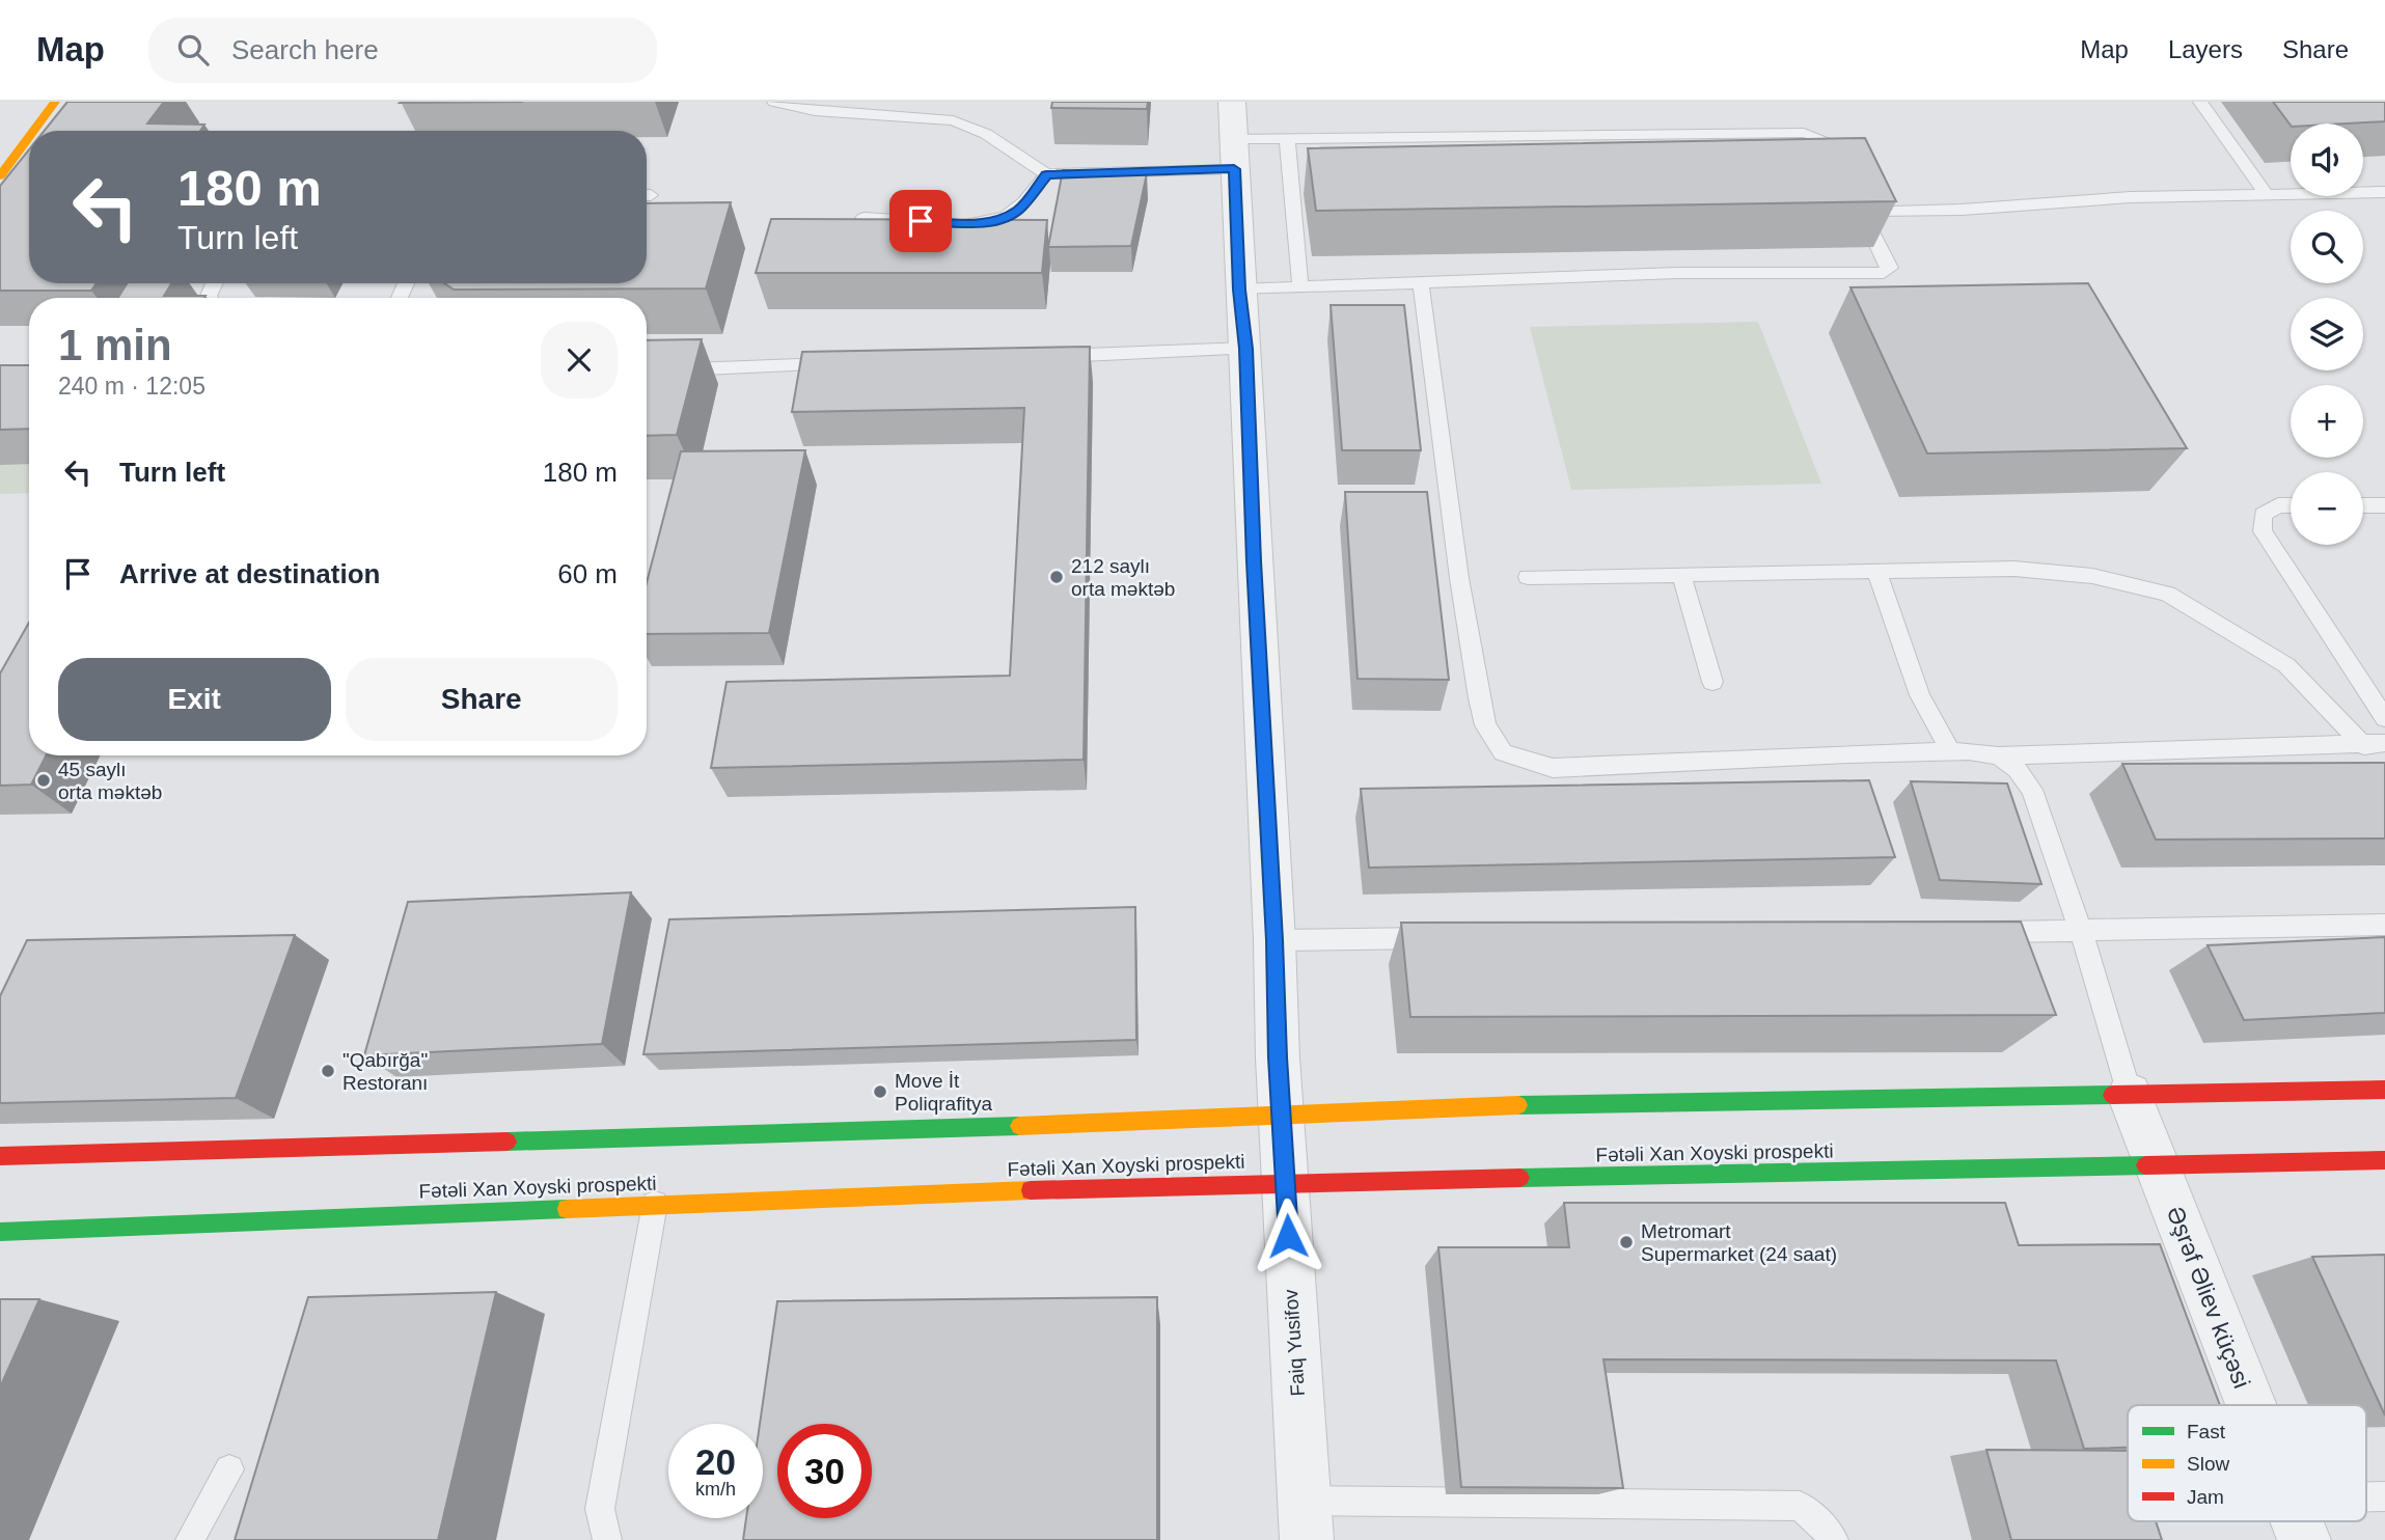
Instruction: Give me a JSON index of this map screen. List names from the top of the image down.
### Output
{
  "streets": {
    "main road": ["Fətəli Xan Xoyski prospekti"],
    "street": ["Əşrəf Əliev küçəsi", "Faiq Yusifov"]
  },
  "crossings": [
    ["Fətəli Xan Xoyski prospekti", "Əşrəf Əliev küçəsi"],
    ["Fətəli Xan Xoyski prospekti", "Faiq Yusifov"]
  ],
  "places": [
    "212 saylı orta məktəb",
    "45 saylı orta məktəb",
    "\"Qabırğa\" Restoranı",
    "Move İt Poliqrafitya",
    "Metromart Supermarket (24 saat)"
  ],
  "legend": ["Fast", "Slow", "Jam"],
  "page": {
    "header": "Map",
    "search": "Search here",
    "nav": ["Map", "Layers", "Share"],
    "map_buttons": ["+", "−"],
    "turn": ["180 m", "Turn left"],
    "heading": ["1 min", "240 m · 12:05"],
    "list": [
      {
        "name": "Turn left",
        "value": "180 m"
      },
      {
        "name": "Arrive at destination",
        "value": "60 m"
      }
    ],
    "buttons": ["Exit", "Share"],
    "speed": "20 km/h",
    "limit": "30"
  }
}
